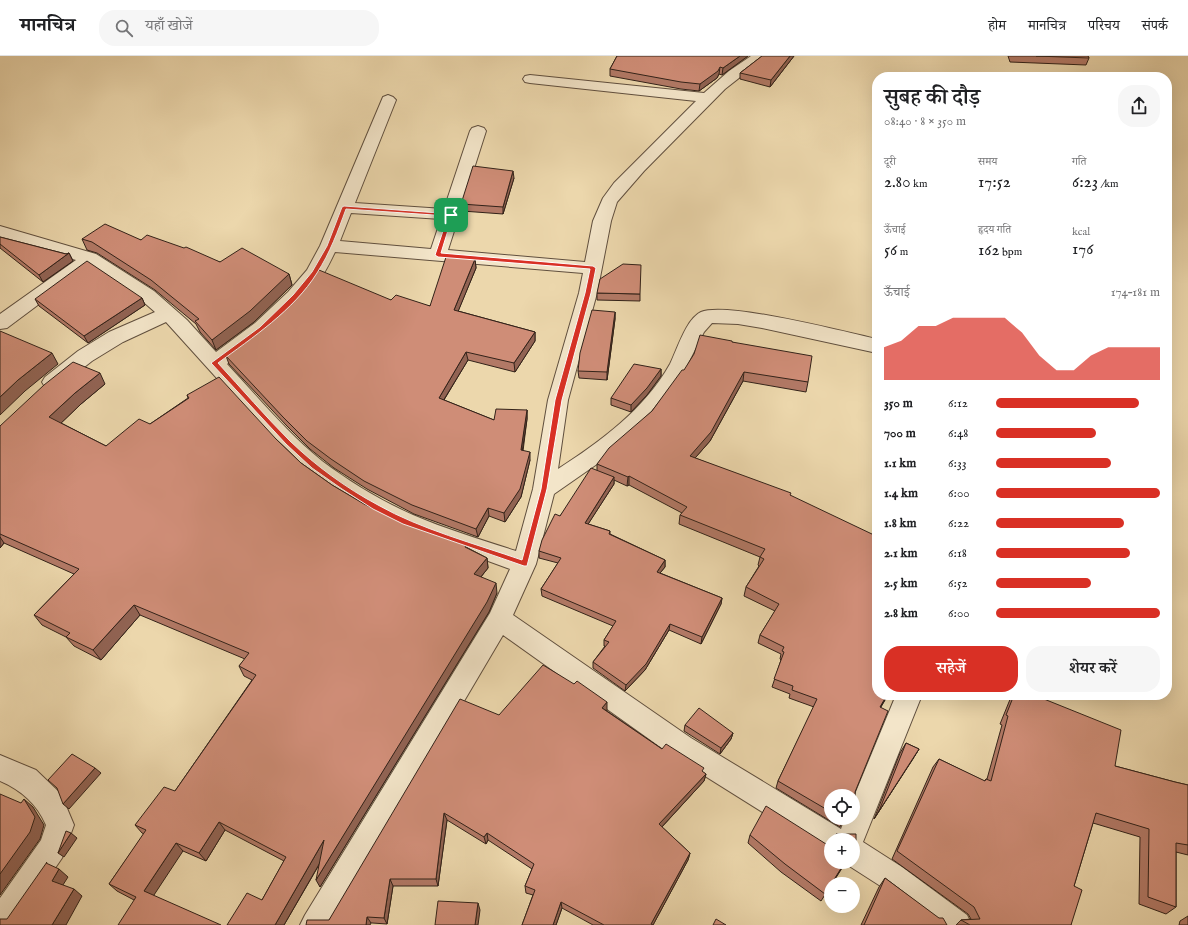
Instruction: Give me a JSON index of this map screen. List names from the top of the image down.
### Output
{
  "page": {
    "header": "मानचित्र",
    "search": "यहाँ खोजें",
    "nav": [
      "होम",
      "मानचित्र",
      "परिचय",
      "संपर्क"
    ],
    "heading": ["सुबह की दौड़", "08:40 · 8 × 350 m"],
    "stats": [
      ["दूरी", "2.80 km"],
      ["समय", "17:52"],
      ["गति", "6:23 /km"],
      ["ऊँचाई", "56 m"],
      ["हृदय गति", "162 bpm"],
      ["kcal", "176"]
    ],
    "chart": ["ऊँचाई", "174–181 m"],
    "list": [
      {
        "name": "350 m",
        "note": "6:12"
      },
      {
        "name": "700 m",
        "note": "6:48"
      },
      {
        "name": "1.1 km",
        "note": "6:33"
      },
      {
        "name": "1.4 km",
        "note": "6:00"
      },
      {
        "name": "1.8 km",
        "note": "6:22"
      },
      {
        "name": "2.1 km",
        "note": "6:18"
      },
      {
        "name": "2.5 km",
        "note": "6:52"
      },
      {
        "name": "2.8 km",
        "note": "6:00"
      }
    ],
    "buttons": ["सहेजें", "शेयर करें"],
    "map_buttons": ["+", "−"]
  }
}
